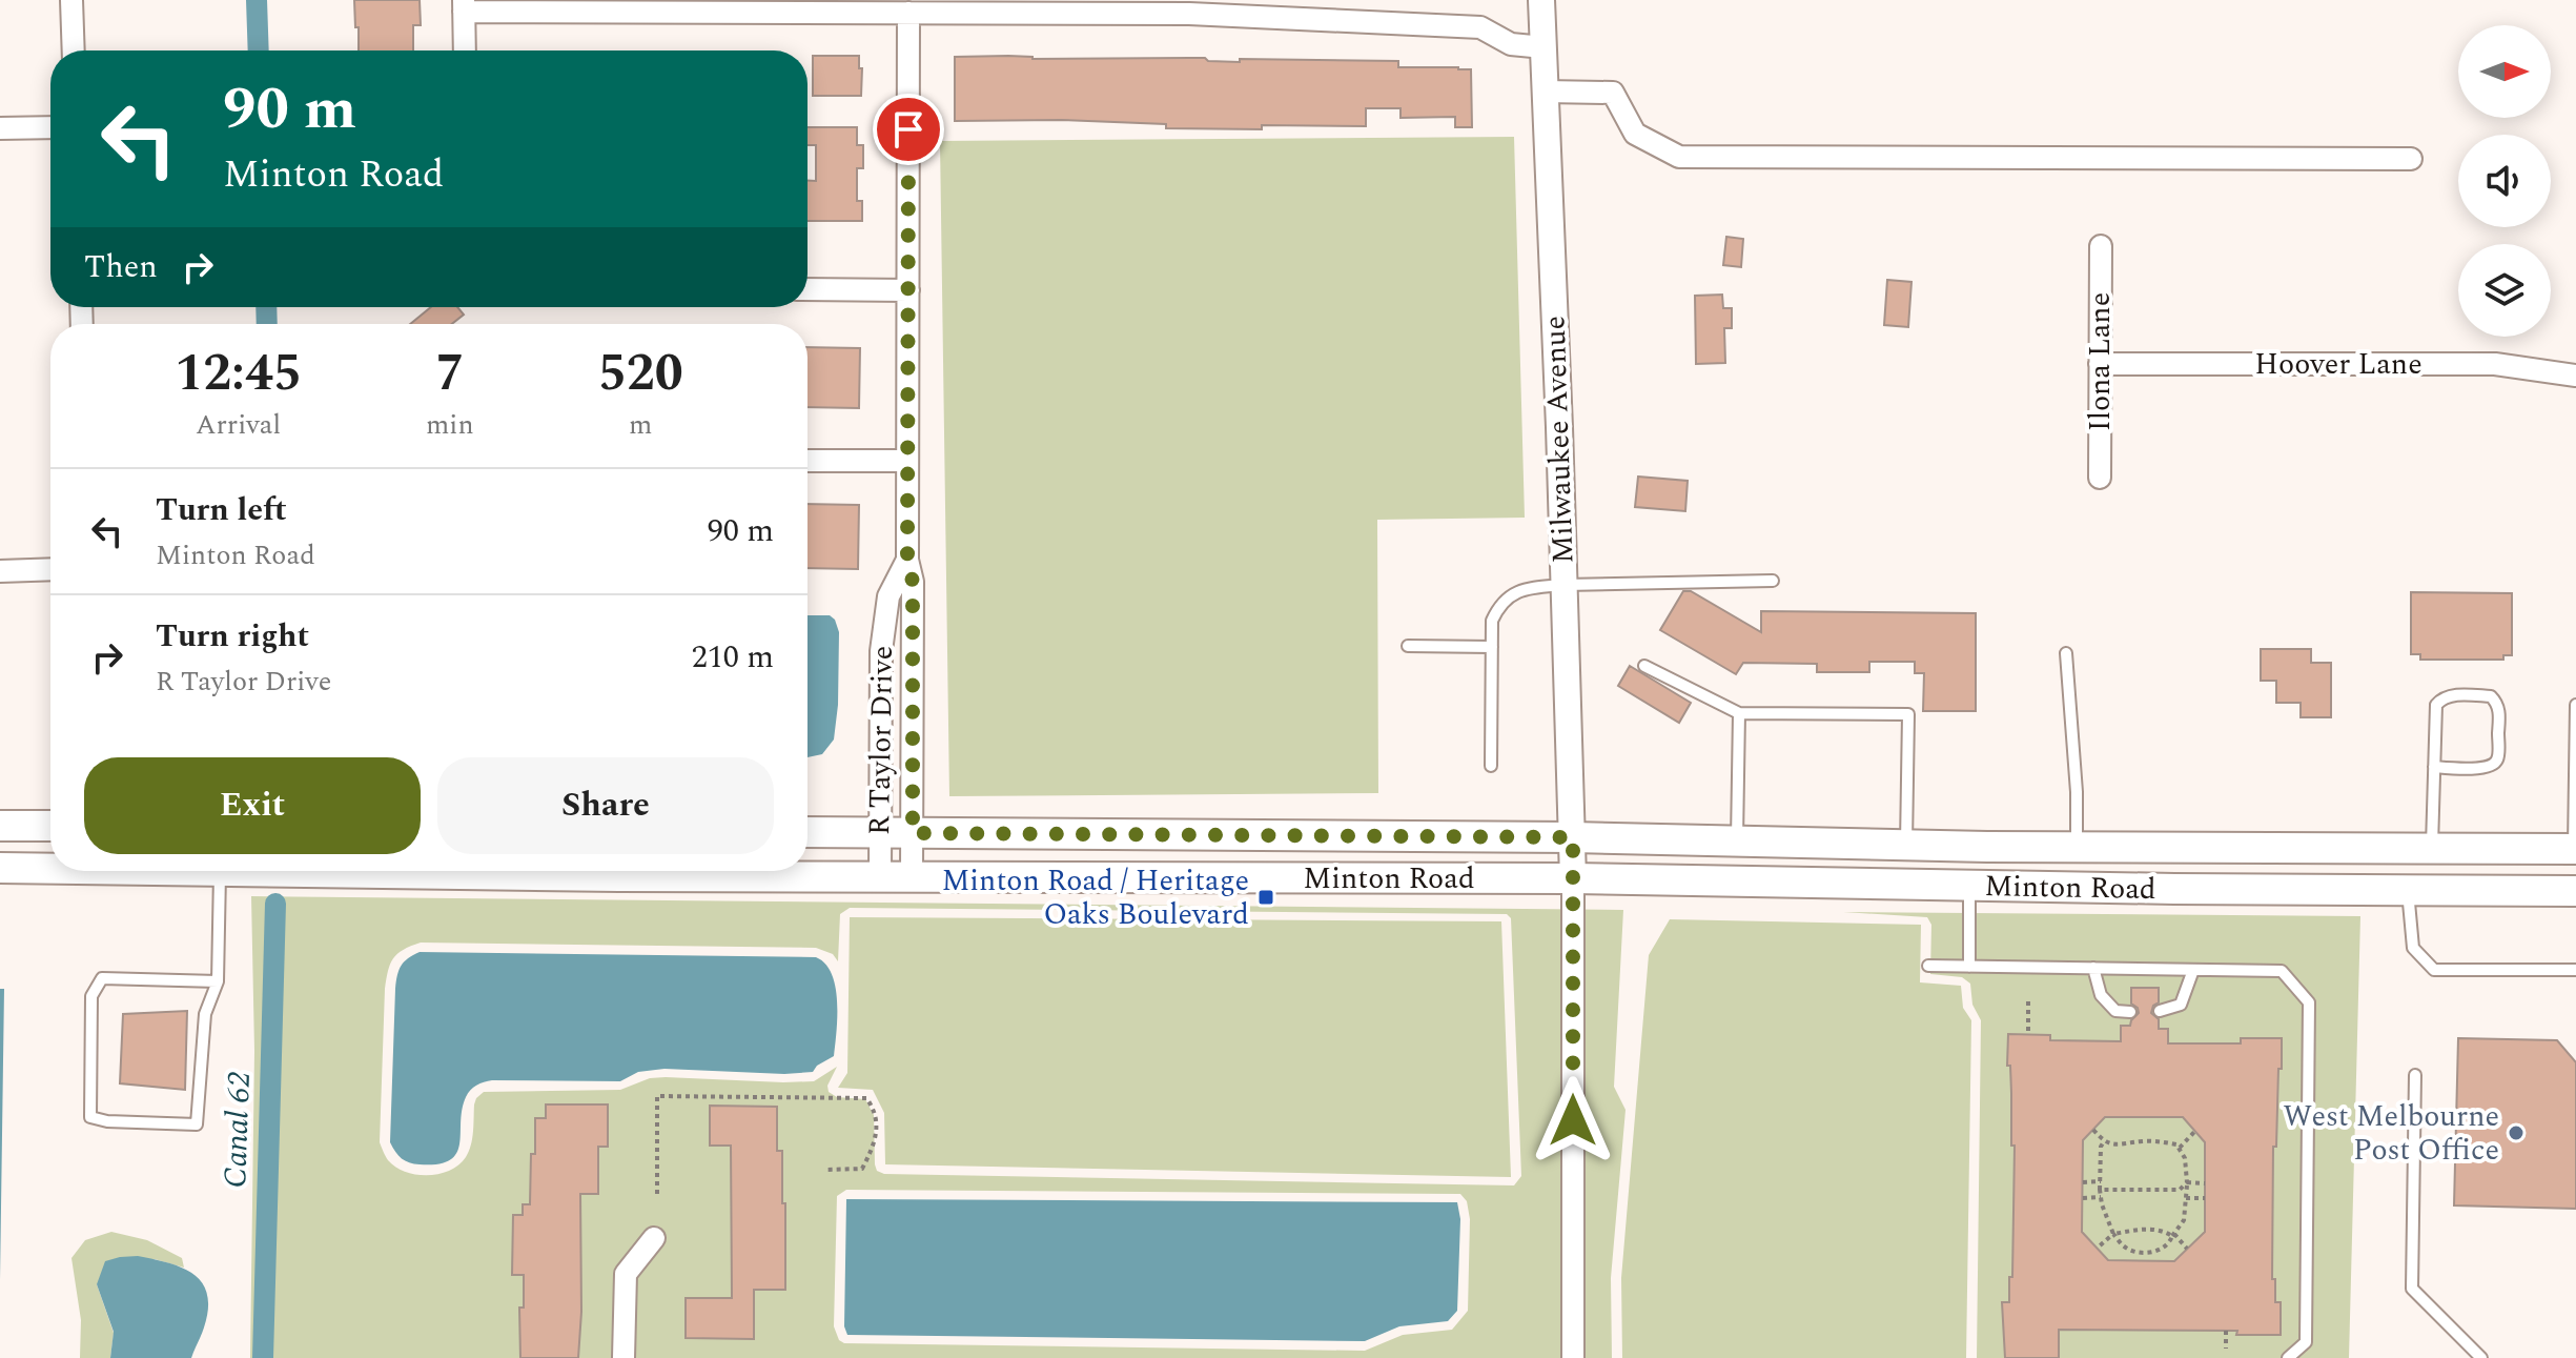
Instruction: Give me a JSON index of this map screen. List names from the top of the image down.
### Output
{
  "streets": {
    "main road": ["Minton Road"],
    "street": [
      "Ilona Lane",
      "Hoover Lane",
      "Milwaukee Avenue",
      "R Taylor Drive"
    ]
  },
  "crossings": [
    ["Ilona Lane", "Hoover Lane"],
    ["Milwaukee Avenue", "Minton Road"],
    ["R Taylor Drive", "Minton Road"]
  ],
  "water": ["Canal 62"],
  "places": {
    "transit": ["Minton Road / Heritage Oaks Boulevard"],
    "other": ["West Melbourne Post Office"]
  },
  "north": "right",
  "page": {
    "turn": ["90 m", "Minton Road"],
    "then": "Then",
    "eta": [
      "12:45",
      "Arrival",
      "7",
      "min",
      "520",
      "m"
    ],
    "list": [
      {
        "name": "Turn left",
        "note": "Minton Road",
        "value": "90 m"
      },
      {
        "name": "Turn right",
        "note": "R Taylor Drive",
        "value": "210 m"
      }
    ],
    "buttons": ["Exit", "Share"]
  }
}
